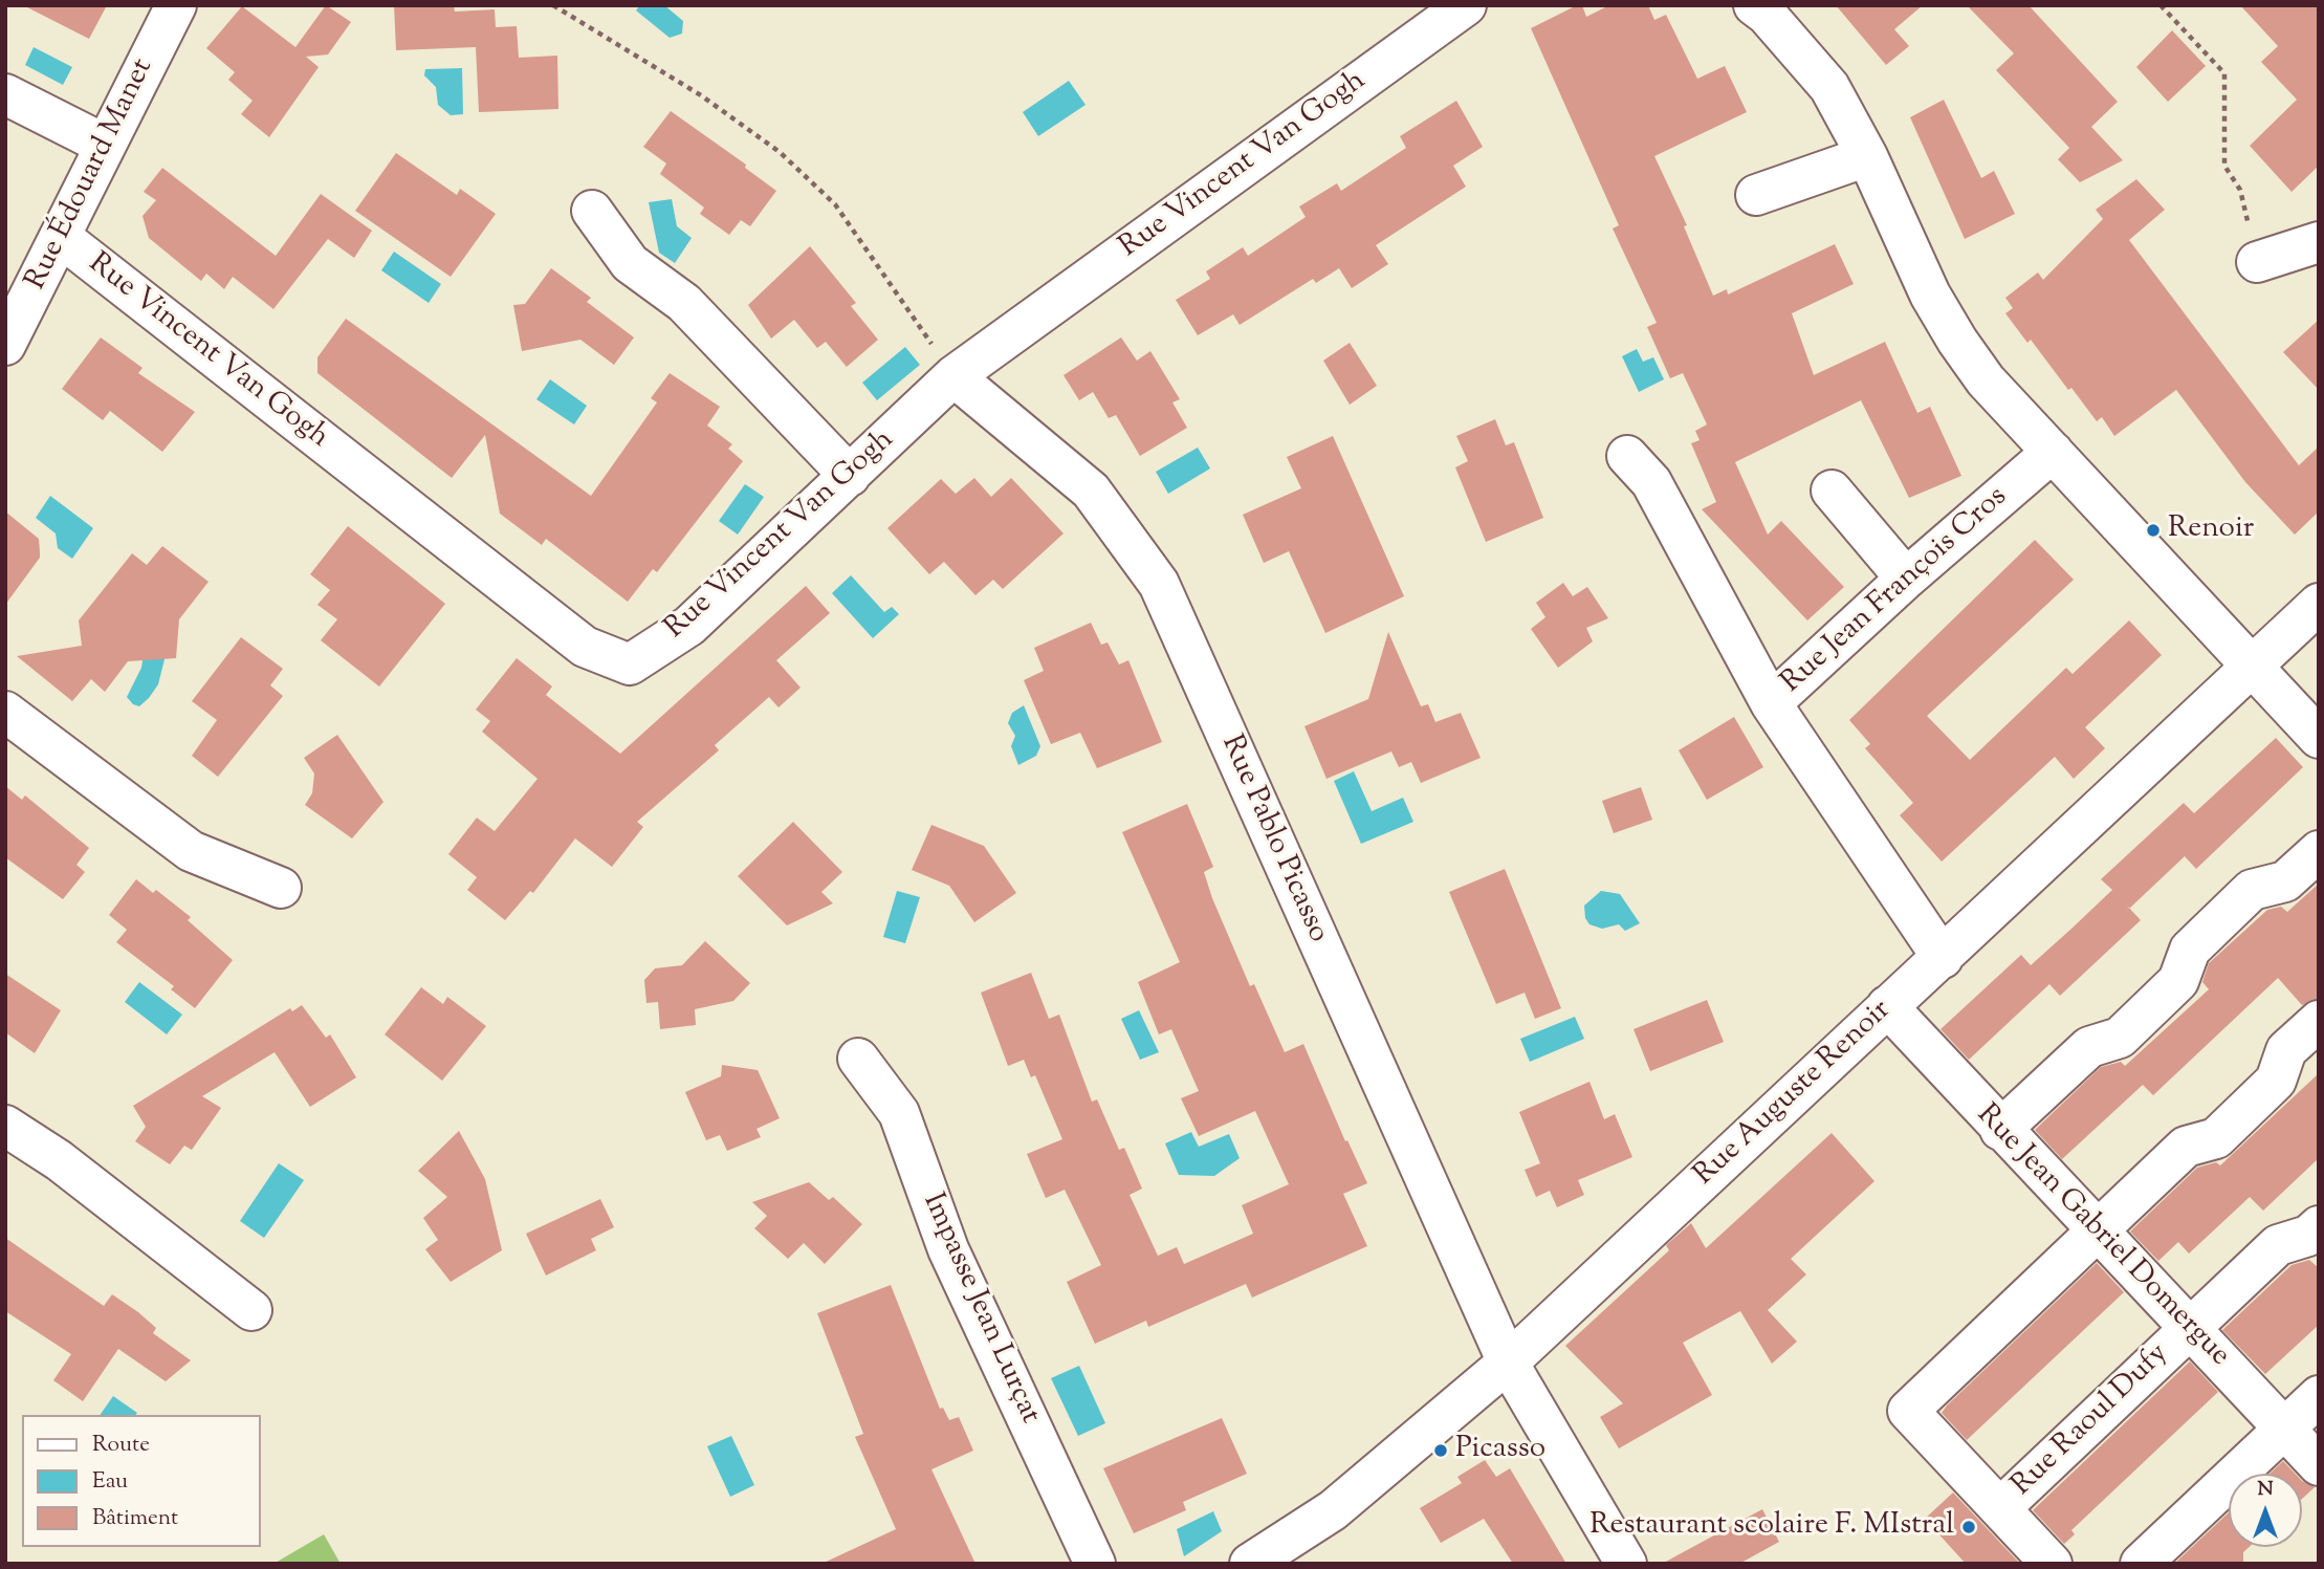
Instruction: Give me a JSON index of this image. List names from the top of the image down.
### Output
{
  "streets": {
    "street": [
      "Rue Vincent Van Gogh",
      "Rue Édouard Manet",
      "Rue Jean François Cros",
      "Rue Pablo Picasso",
      "Rue Auguste Renoir",
      "Rue Jean Gabriel Domergue",
      "Impasse Jean Lurçat",
      "Rue Raoul Dufy"
    ]
  },
  "crossings": [
    ["Rue Vincent Van Gogh", "Rue Édouard Manet"],
    ["Rue Vincent Van Gogh", "Rue Pablo Picasso"],
    ["Rue Jean François Cros", "Rue Auguste Renoir"],
    ["Rue Pablo Picasso", "Rue Auguste Renoir"],
    ["Rue Auguste Renoir", "Rue Jean Gabriel Domergue"],
    ["Rue Jean Gabriel Domergue", "Rue Raoul Dufy"]
  ],
  "places": ["Renoir", "Picasso", "Restaurant scolaire F. MIstral"],
  "legend": ["Route", "Eau", "Bâtiment"],
  "north": "top"
}
